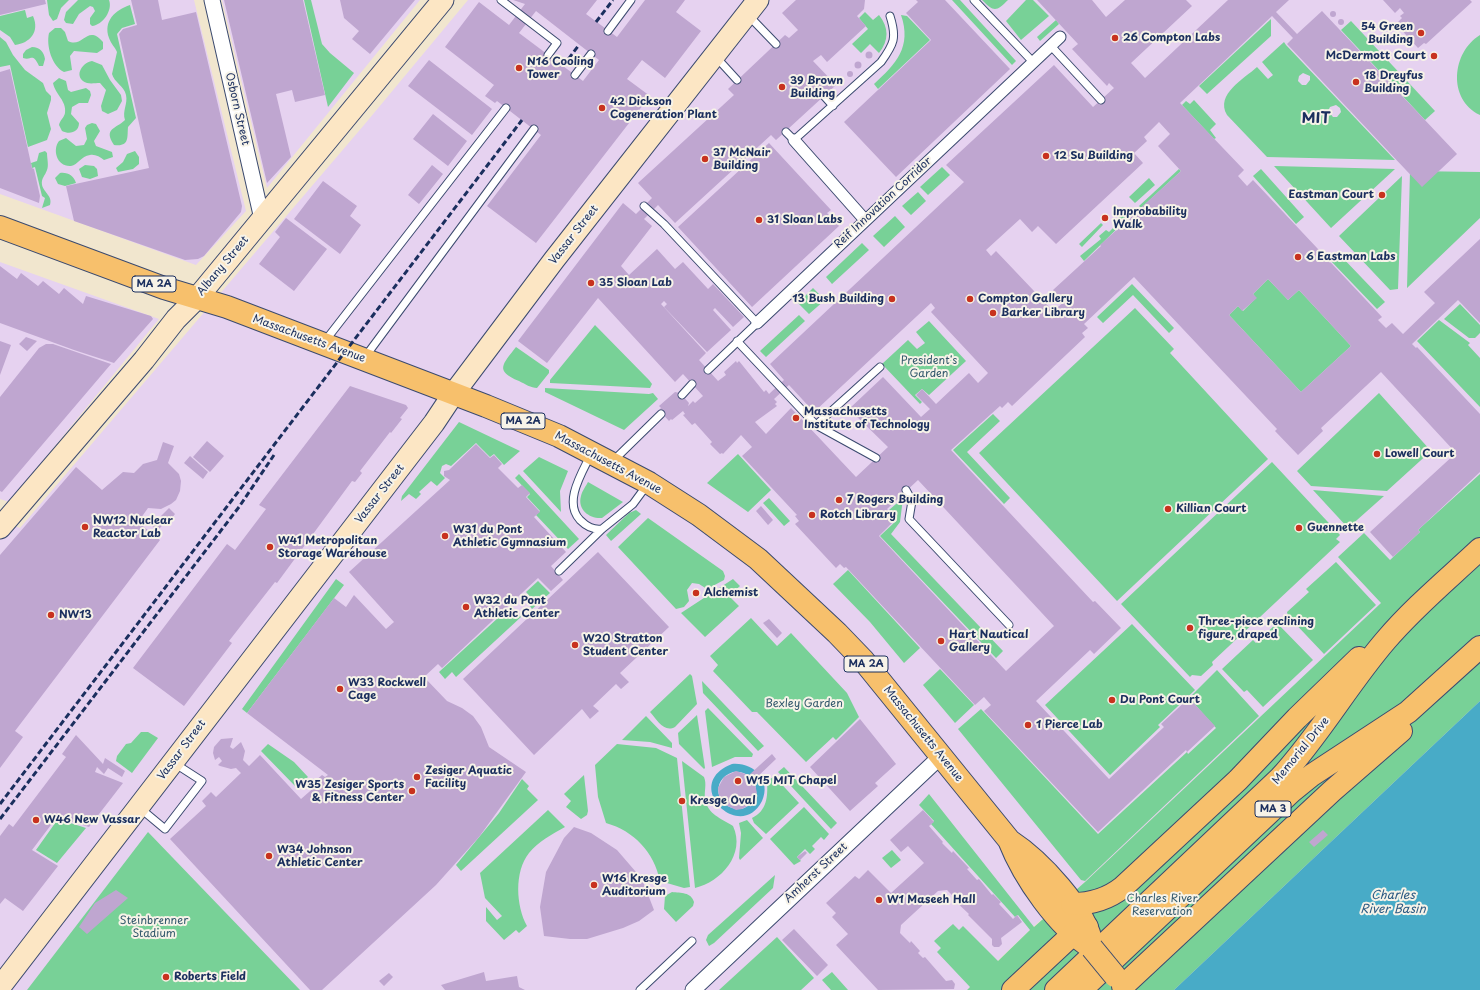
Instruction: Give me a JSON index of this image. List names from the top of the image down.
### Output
{
  "streets": {
    "main road": [
      "Vassar Street",
      "Albany Street",
      "MA 2A",
      "Massachusetts Avenue",
      "Memorial Drive",
      "MA 3"
    ],
    "street": ["Osborn Street", "Reif Innovation Corridor", "Amherst Street"]
  },
  "crossings": [
    ["Osborn Street", "Albany Street"],
    ["Vassar Street", "Massachusetts Avenue"],
    ["Albany Street", "Massachusetts Avenue"],
    ["Massachusetts Avenue", "Amherst Street"]
  ],
  "districts": ["MIT"],
  "water": ["Charles River Basin"],
  "parks": [
    "President's Garden",
    "Bexley Garden",
    "Charles River Reservation",
    "Steinbrenner Stadium"
  ],
  "places": [
    "54 Green Building",
    "26 Compton Labs",
    "McDermott Court",
    "N16 Cooling Tower",
    "18 Dreyfus Building",
    "39 Brown Building",
    "42 Dickson Cogeneration Plant",
    "12 Su Building",
    "37 McNair Building",
    "Eastman Court",
    "Improbability Walk",
    "31 Sloan Labs",
    "6 Eastman Labs",
    "35 Sloan Lab",
    "13 Bush Building",
    "Compton Gallery",
    "Barker Library",
    "Massachusetts Institute of Technology",
    "Lowell Court",
    "7 Rogers Building",
    "Killian Court",
    "Rotch Library",
    "NW12 Nuclear Reactor Lab",
    "Guennette",
    "W31 du Pont Athletic Gymnasium",
    "W41 Metropolitan Storage Warehouse",
    "Alchemist",
    "W32 du Pont Athletic Center",
    "NW13",
    "Three-piece reclining figure, draped",
    "Hart Nautical Gallery",
    "W20 Stratton Student Center",
    "W33 Rockwell Cage",
    "Du Pont Court",
    "1 Pierce Lab",
    "Zesiger Aquatic Facility",
    "W15 MIT Chapel",
    "W35 Zesiger Sports & Fitness Center",
    "Kresge Oval",
    "W46 New Vassar",
    "W34 Johnson Athletic Center",
    "W16 Kresge Auditorium",
    "W1 Maseeh Hall",
    "Roberts Field"
  ]
}
